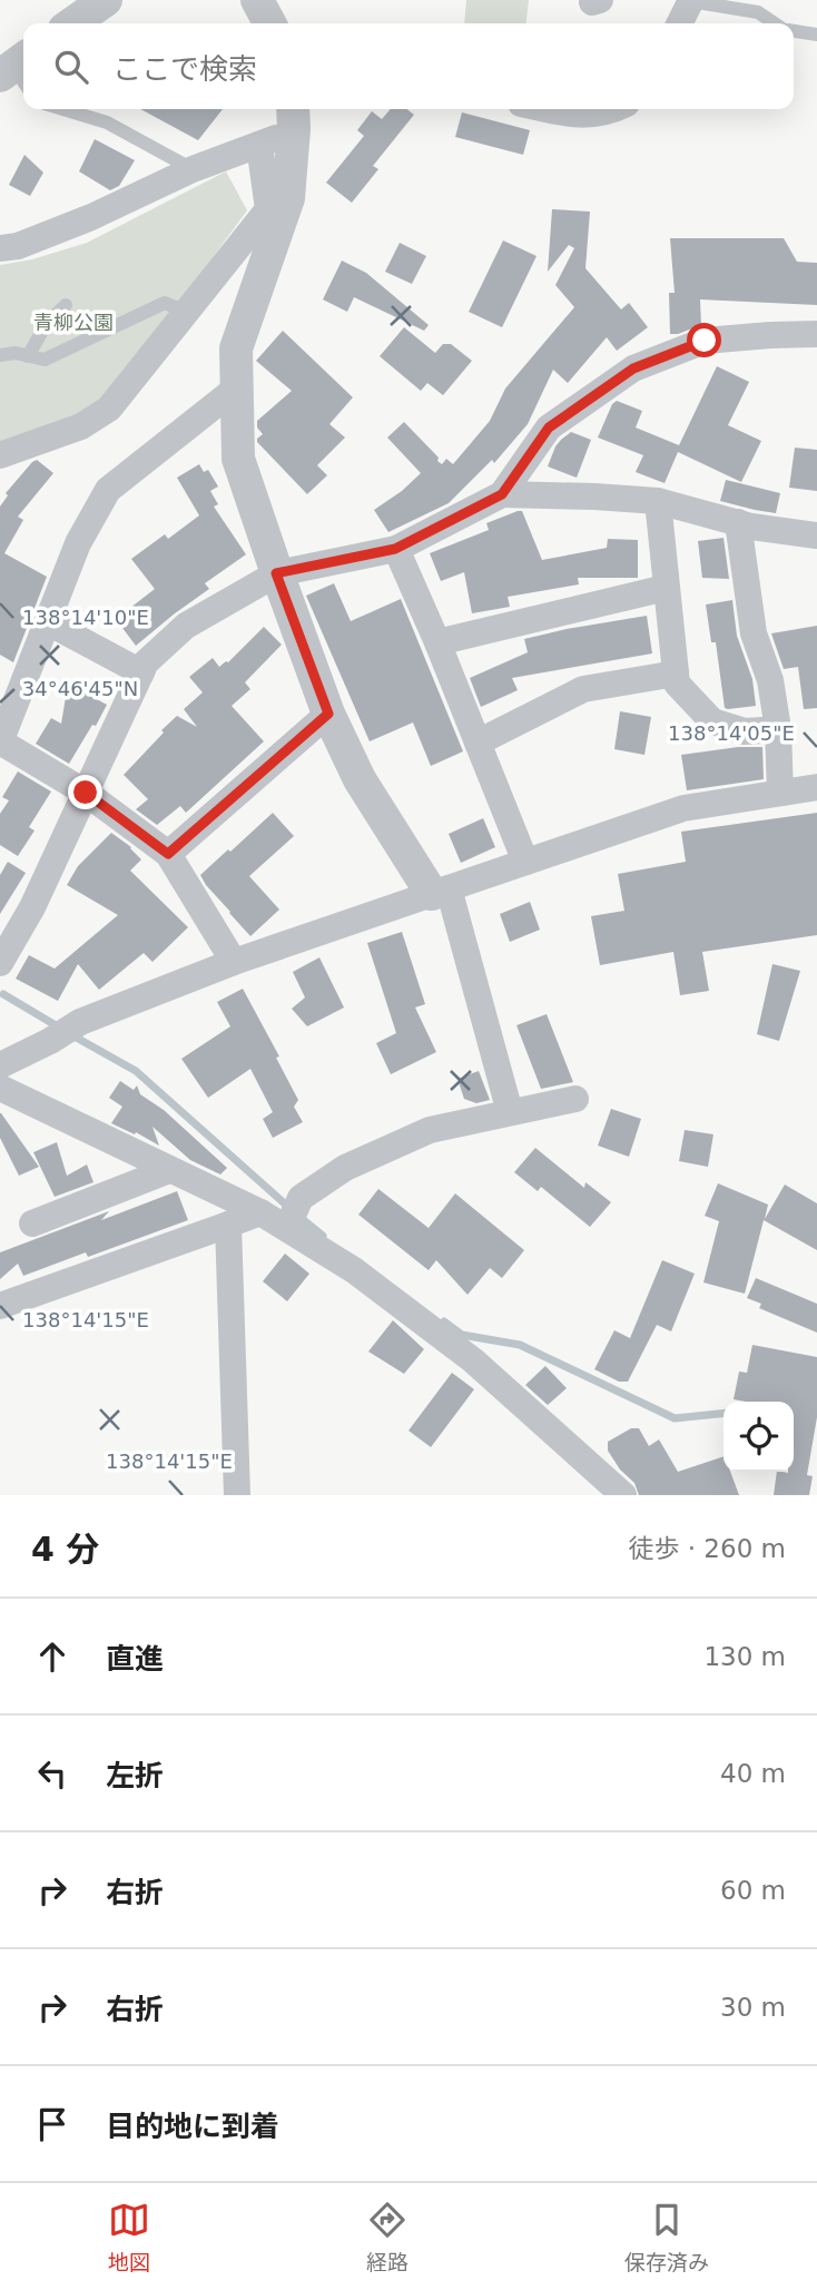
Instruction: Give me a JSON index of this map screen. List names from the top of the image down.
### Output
{
  "parks": ["青柳公園"],
  "page": {
    "search": "ここで検索",
    "heading": ["4 分", "徒歩 · 260 m"],
    "list": [
      ["直進", "130 m"],
      ["左折", "40 m"],
      ["右折", "60 m"],
      ["右折", "30 m"],
      "目的地に到着"
    ],
    "nav": ["地図", "経路", "保存済み"]
  },
  "coordinates": [
    "138°14'10\"E",
    "34°46'45\"N",
    "138°14'05\"E",
    "138°14'15\"E"
  ]
}
